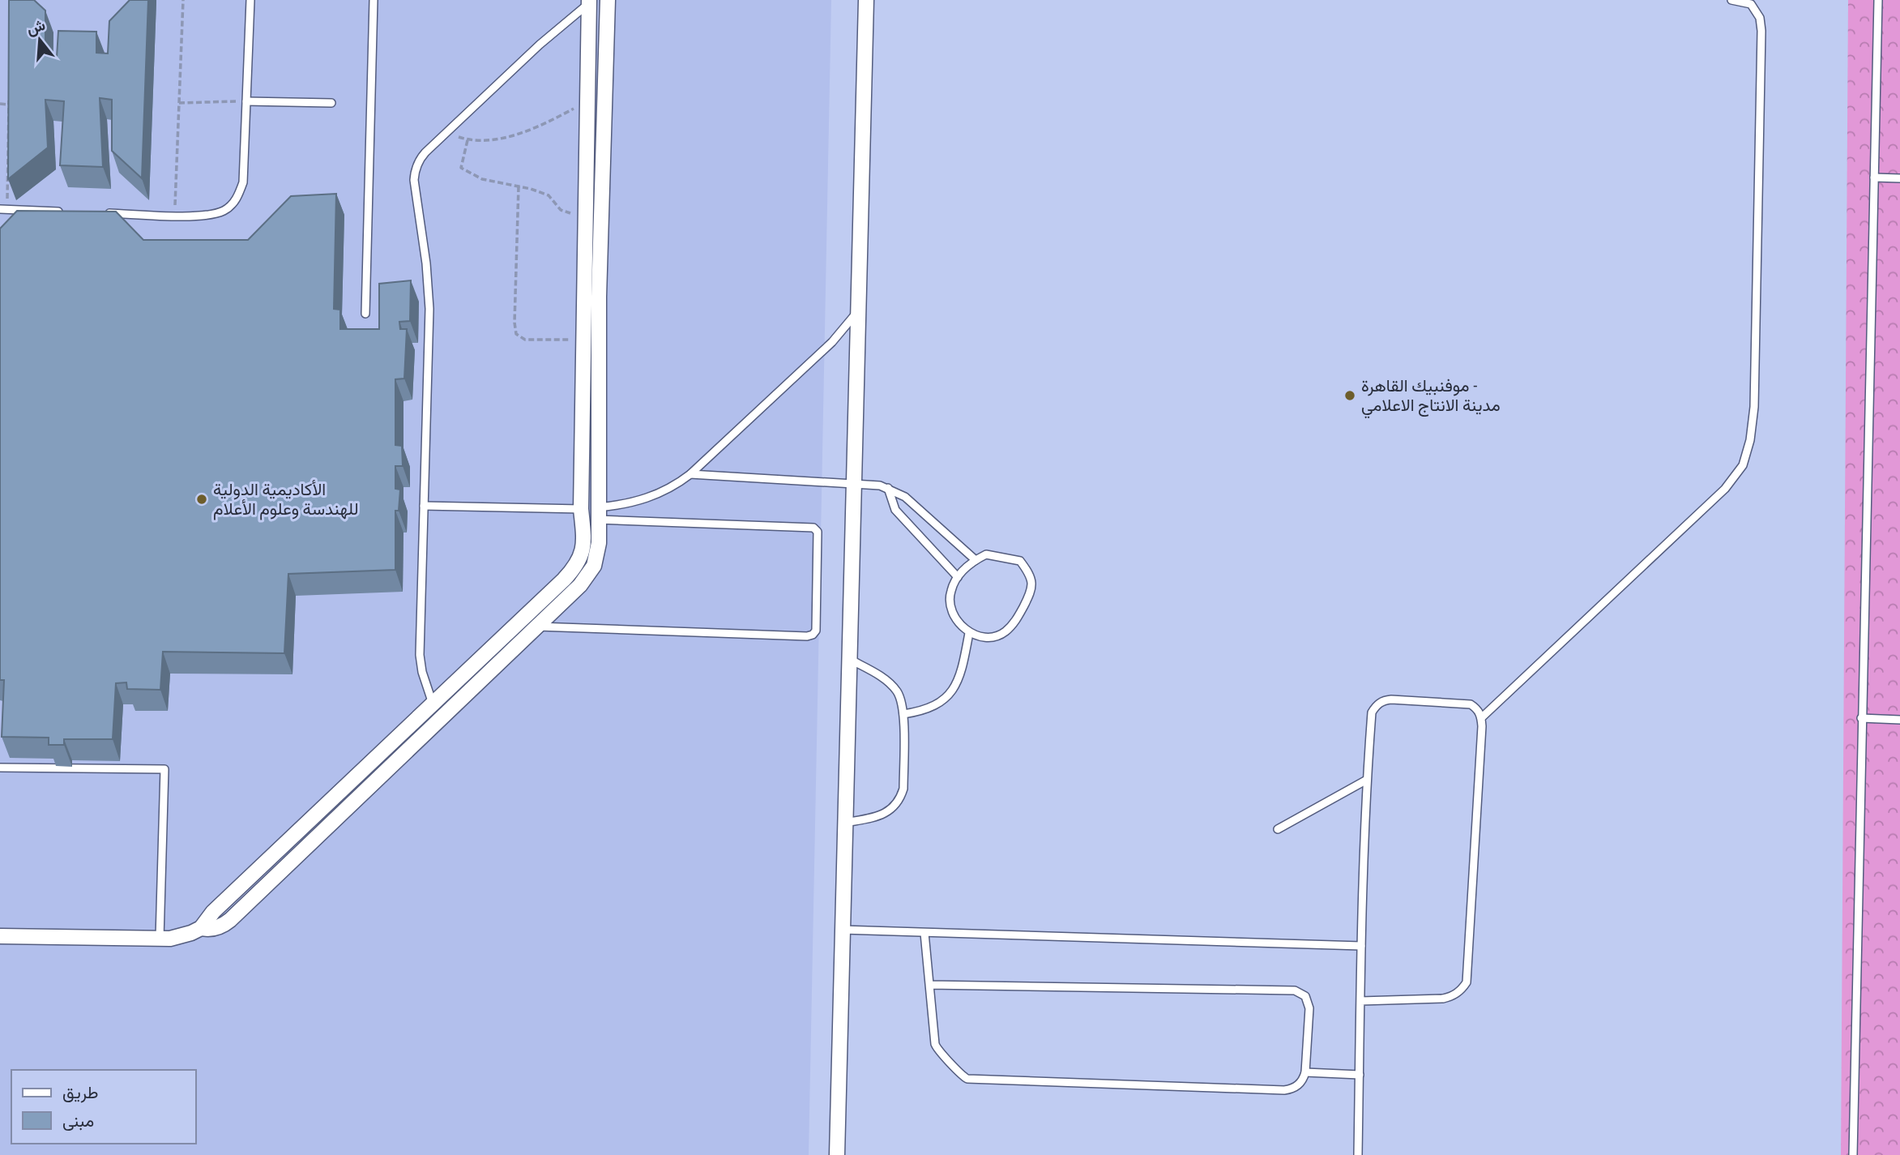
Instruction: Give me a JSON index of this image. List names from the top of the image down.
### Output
{
  "places": ["موفنبيك القاهرة - مدينة الانتاج الاعلامي", "الأكاديمية الدولية للهندسة وعلوم الأعلام"],
  "legend": ["طريق", "مبنى"],
  "north": "top"
}
